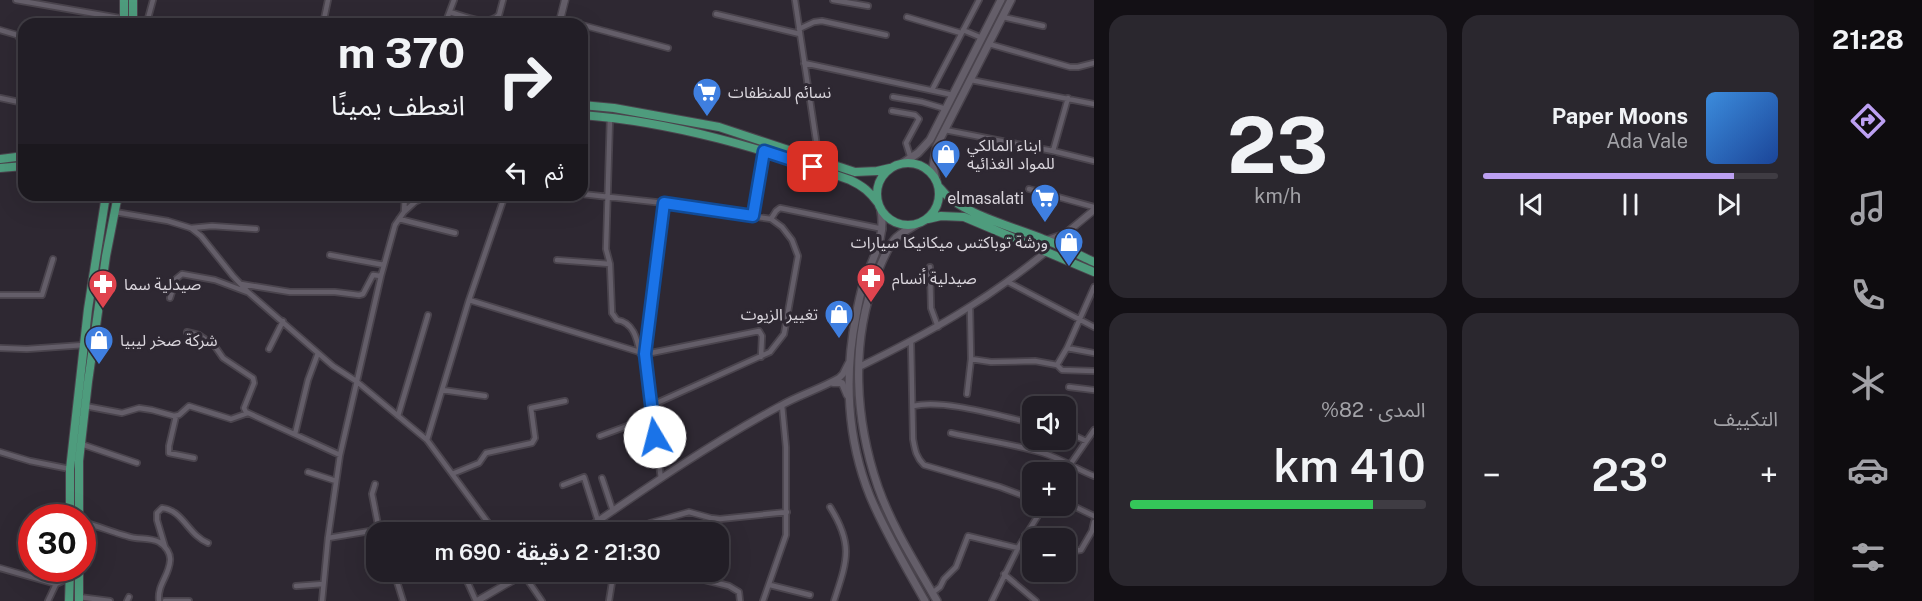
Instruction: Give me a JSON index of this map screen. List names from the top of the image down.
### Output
{
  "places": {
    "supermarket": ["نسائم للمنظفات", "elmasalati"],
    "shop": [
      "ابناء المالكي للمواد الغذائيه",
      "ورشة توباكتس ميكانيكا سيارات",
      "تغيير الزيوت",
      "شركة صخر ليبيا"
    ],
    "pharmacy": ["صيدلية أنسام", "صيدلية سما"]
  },
  "page": {
    "tabs": "21:28",
    "tile": [
      ["23", "km/h"],
      "التكييف",
      ["المدى · 82%", "410 km"]
    ],
    "turn": ["370 m", "انعطف يمينًا"],
    "song": ["Paper Moons", "Ada Vale"],
    "then": "ثم",
    "map_buttons": ["+", "−"],
    "heat": ["−", "23°", "+"],
    "limit": "30",
    "trip": "21:30 · 2 دقيقة · 690 m"
  }
}
